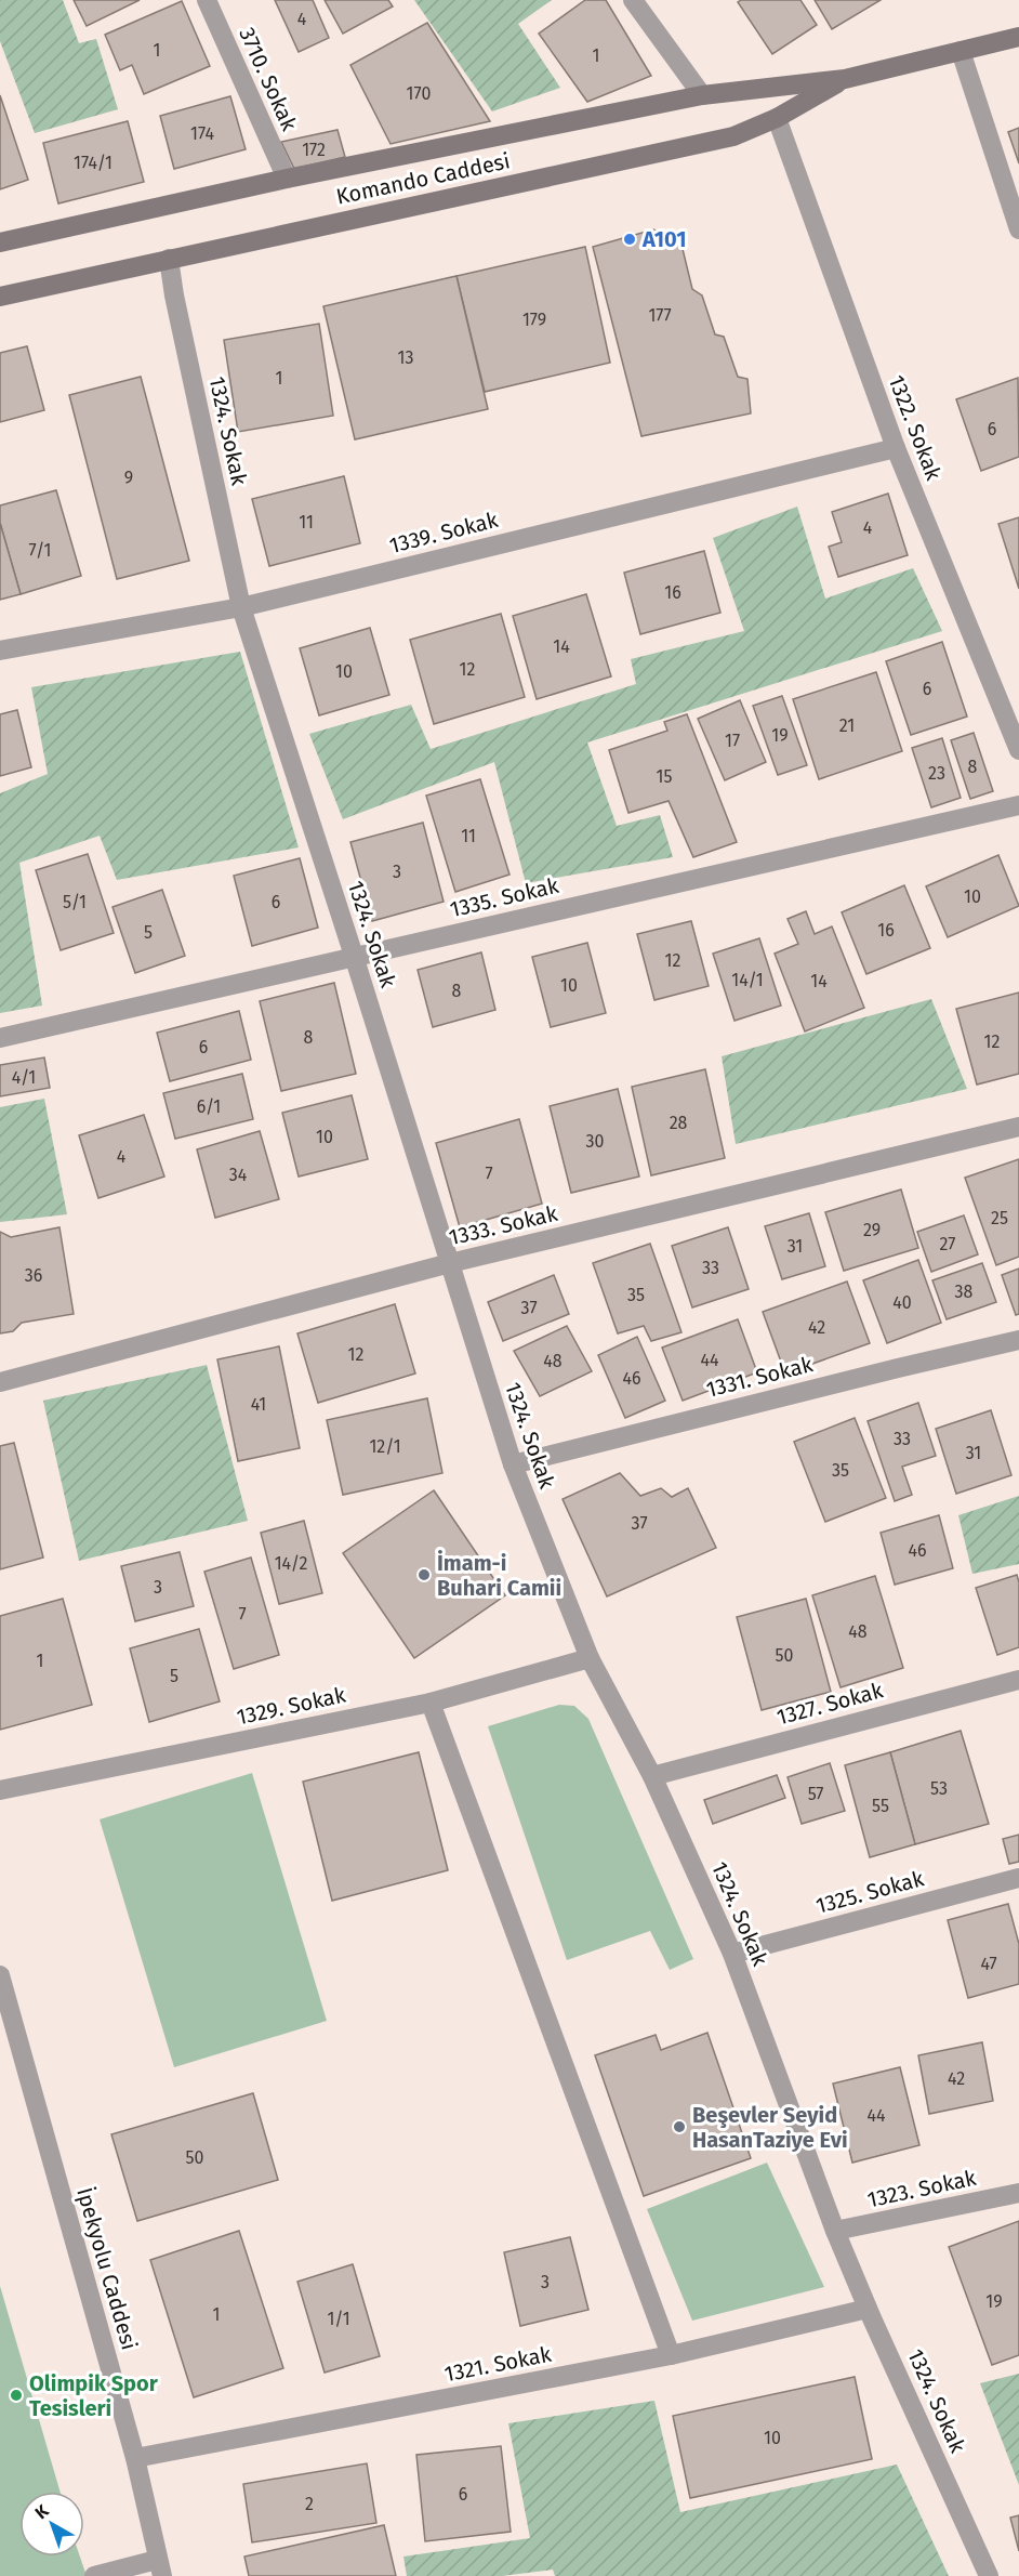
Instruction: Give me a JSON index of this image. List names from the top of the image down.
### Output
{
  "streets": {
    "main road": ["Komando Caddesi"],
    "street": [
      "3710. Sokak",
      "1322. Sokak",
      "1324. Sokak",
      "1339. Sokak",
      "1335. Sokak",
      "1333. Sokak",
      "1331. Sokak",
      "1327. Sokak",
      "1329. Sokak",
      "1325. Sokak",
      "1323. Sokak",
      "İpekyolu Caddesi",
      "1321. Sokak"
    ]
  },
  "crossings": [
    ["3710. Sokak", "Komando Caddesi"],
    ["Komando Caddesi", "1322. Sokak"],
    ["Komando Caddesi", "1324. Sokak"],
    ["1322. Sokak", "1339. Sokak"],
    ["1324. Sokak", "1339. Sokak"],
    ["1324. Sokak", "1335. Sokak"],
    ["1324. Sokak", "1333. Sokak"],
    ["1324. Sokak", "1331. Sokak"],
    ["1324. Sokak", "1327. Sokak"],
    ["1324. Sokak", "1329. Sokak"],
    ["1324. Sokak", "1325. Sokak"],
    ["1324. Sokak", "1323. Sokak"],
    ["1324. Sokak", "1321. Sokak"],
    ["İpekyolu Caddesi", "1321. Sokak"]
  ],
  "places": [
    "A101",
    "İmam-i Buhari Camii",
    "Beşevler Seyid HasanTaziye Evi",
    "Olimpik Spor Tesisleri"
  ],
  "house_numbers": [
    "4",
    "1",
    "1",
    "170",
    "174",
    "172",
    "174/1",
    "177",
    "179",
    "13",
    "1",
    "6",
    "9",
    "11",
    "4",
    "7/1",
    "16",
    "14",
    "12",
    "10",
    "6",
    "21",
    "19",
    "17",
    "8",
    "23",
    "15",
    "11",
    "3",
    "10",
    "5/1",
    "6",
    "16",
    "5",
    "12",
    "14/1",
    "14",
    "10",
    "8",
    "8",
    "12",
    "6",
    "4/1",
    "6/1",
    "28",
    "10",
    "30",
    "4",
    "7",
    "34",
    "25",
    "29",
    "27",
    "31",
    "33",
    "36",
    "38",
    "35",
    "40",
    "37",
    "42",
    "12",
    "44",
    "48",
    "46",
    "41",
    "33",
    "12/1",
    "31",
    "35",
    "37",
    "46",
    "14/2",
    "3",
    "7",
    "48",
    "50",
    "1",
    "5",
    "53",
    "57",
    "55",
    "47",
    "42",
    "44",
    "50",
    "3",
    "19",
    "1",
    "1/1",
    "10",
    "6",
    "2"
  ],
  "north": "top left"
}
